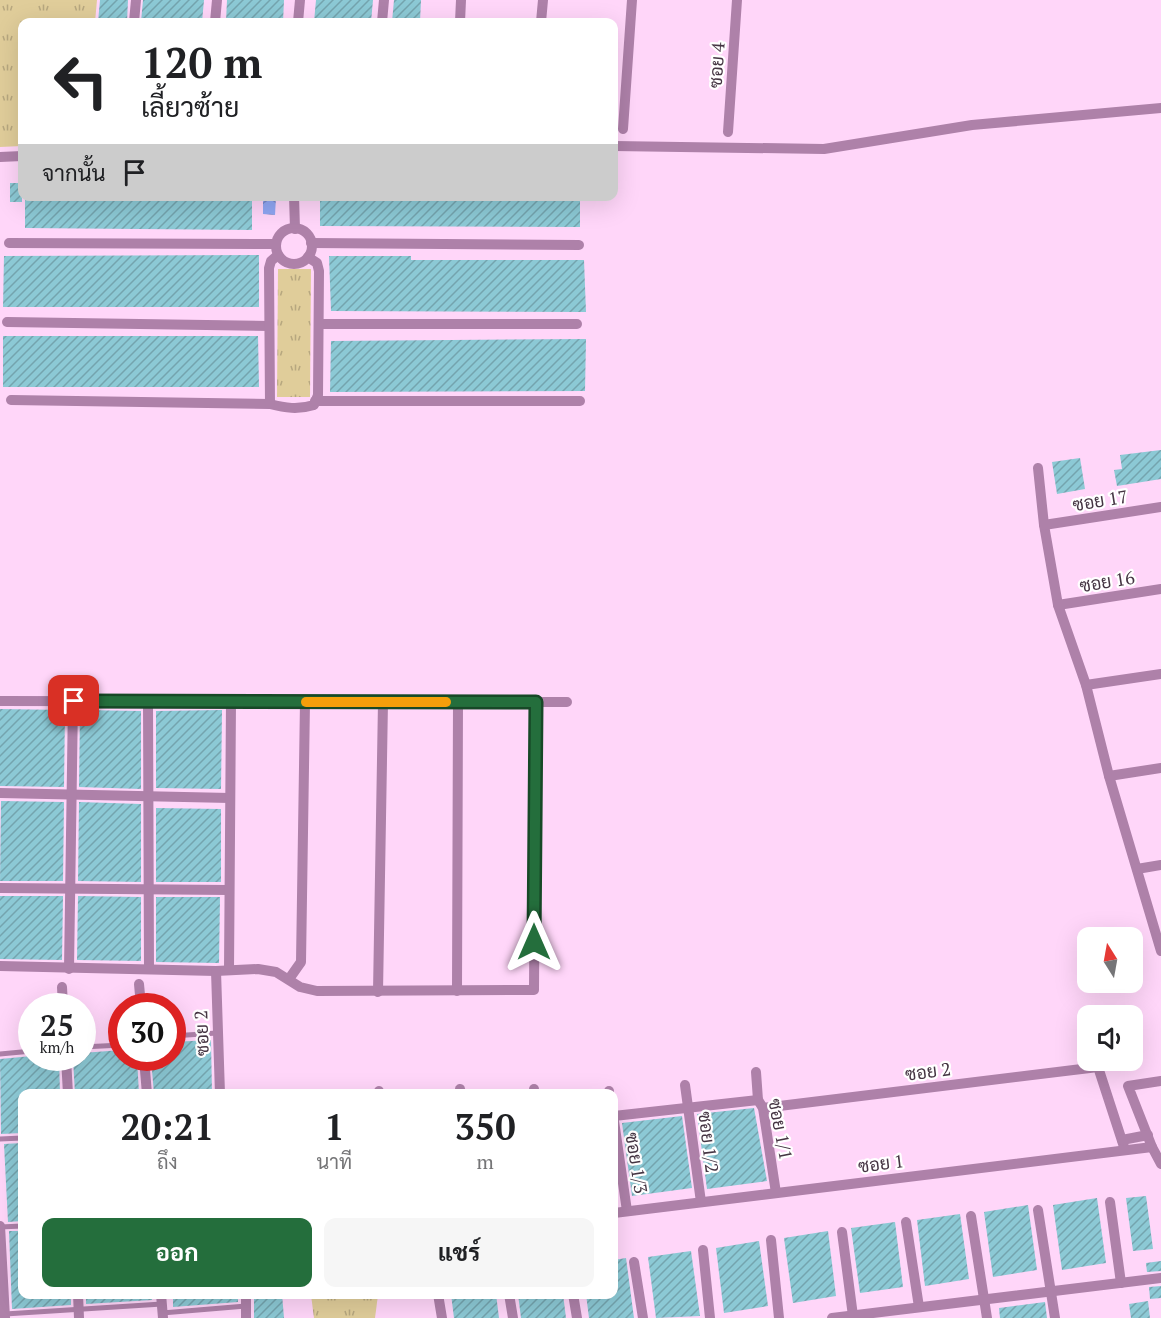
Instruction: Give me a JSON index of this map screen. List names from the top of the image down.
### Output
{
  "streets": {
    "street": [
      "ซอย 4",
      "ซอย 17",
      "ซอย 16",
      "ซอย 2",
      "ซอย 1/1",
      "ซอย 1/2",
      "ซอย 1/3",
      "ซอย 1"
    ]
  },
  "crossings": [
    ["ซอย 2", "ซอย 1/1"],
    ["ซอย 2", "ซอย 1/2"],
    ["ซอย 2", "ซอย 1"],
    ["ซอย 1/1", "ซอย 1"],
    ["ซอย 1/2", "ซอย 1"],
    ["ซอย 1/3", "ซอย 1"]
  ],
  "north": "top",
  "page": {
    "turn": ["120 m", "เลี้ยวซ้าย"],
    "then": "จากนั้น",
    "speed": "25 km/h",
    "limit": "30",
    "eta": [
      "20:21",
      "ถึง",
      "1",
      "นาที",
      "350",
      "m"
    ],
    "buttons": ["ออก", "แชร์"]
  }
}
